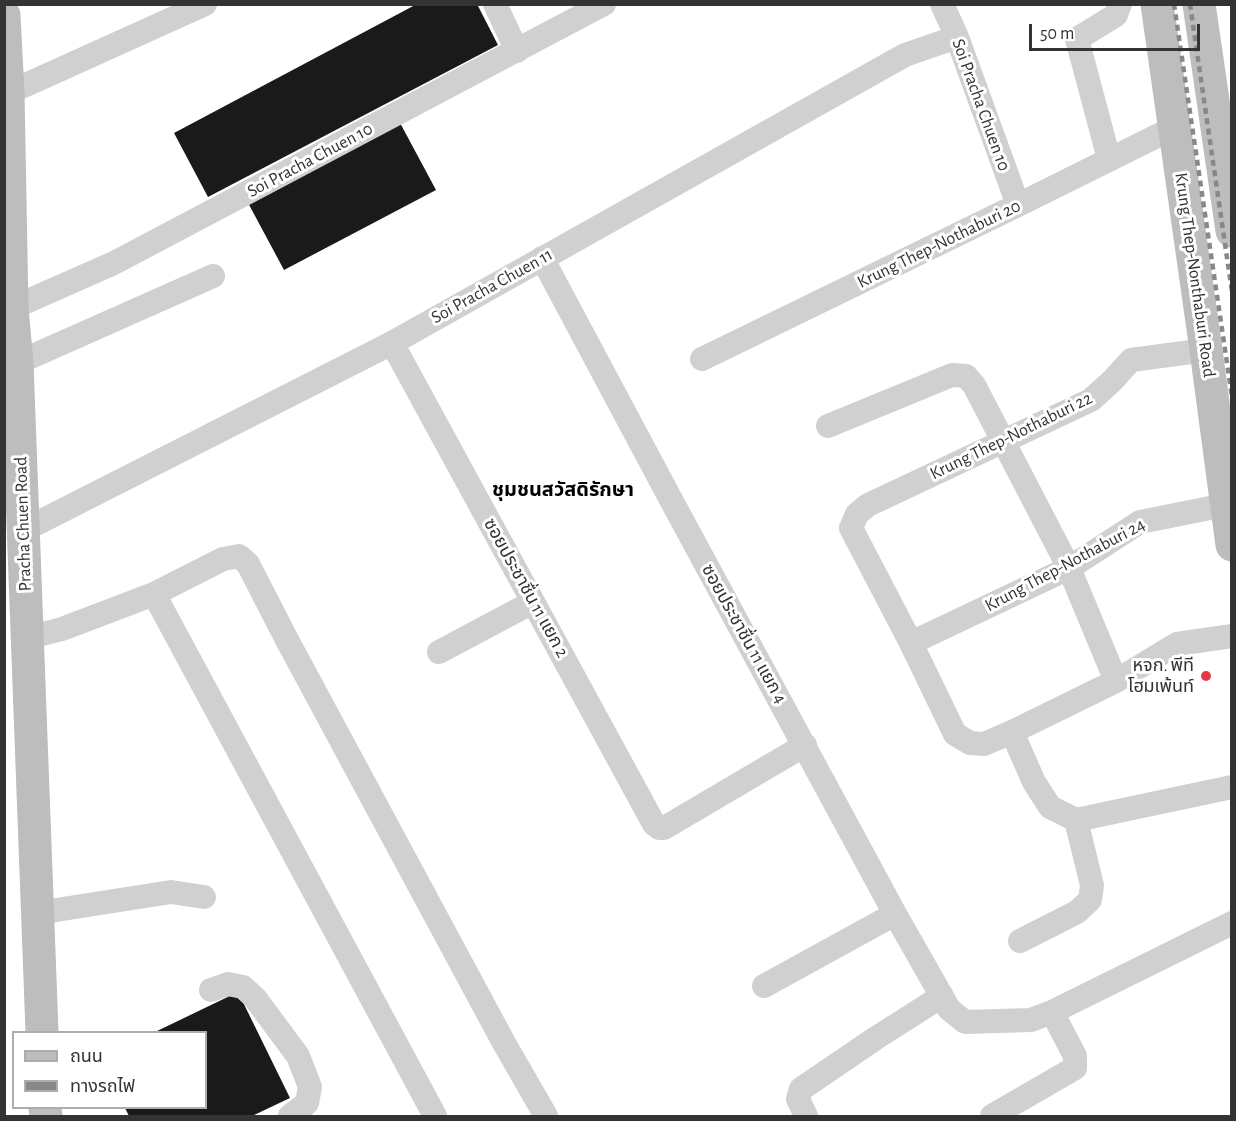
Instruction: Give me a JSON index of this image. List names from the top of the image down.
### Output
{
  "streets": {
    "main road": ["Krung Thep-Nonthaburi Road", "Pracha Chuen Road"],
    "street": [
      "Soi Pracha Chuen 10",
      "Krung Thep-Nothaburi 20",
      "Soi Pracha Chuen 11",
      "Krung Thep-Nothaburi 22",
      "Krung Thep-Nothaburi 24",
      "ซอยประชาชื่น 11 แยก 2",
      "ซอยประชาชื่น 11 แยก 4"
    ]
  },
  "crossings": [
    ["Soi Pracha Chuen 10", "Krung Thep-Nothaburi 20"],
    ["Soi Pracha Chuen 10", "Soi Pracha Chuen 11"],
    ["Soi Pracha Chuen 10", "Pracha Chuen Road"],
    ["Krung Thep-Nothaburi 20", "Krung Thep-Nonthaburi Road"],
    ["Krung Thep-Nonthaburi Road", "Krung Thep-Nothaburi 22"],
    ["Krung Thep-Nonthaburi Road", "Krung Thep-Nothaburi 24"],
    ["Soi Pracha Chuen 11", "Pracha Chuen Road"],
    ["Soi Pracha Chuen 11", "ซอยประชาชื่น 11 แยก 2"],
    ["Soi Pracha Chuen 11", "ซอยประชาชื่น 11 แยก 4"],
    ["Krung Thep-Nothaburi 22", "Krung Thep-Nothaburi 24"],
    ["ซอยประชาชื่น 11 แยก 2", "ซอยประชาชื่น 11 แยก 4"]
  ],
  "districts": ["ชุมชนสวัสดิรักษา"],
  "places": ["หจก. พีที โฮมเพ้นท์"],
  "legend": ["ถนน", "ทางรถไฟ"],
  "scale_bar": "50 m"
}
